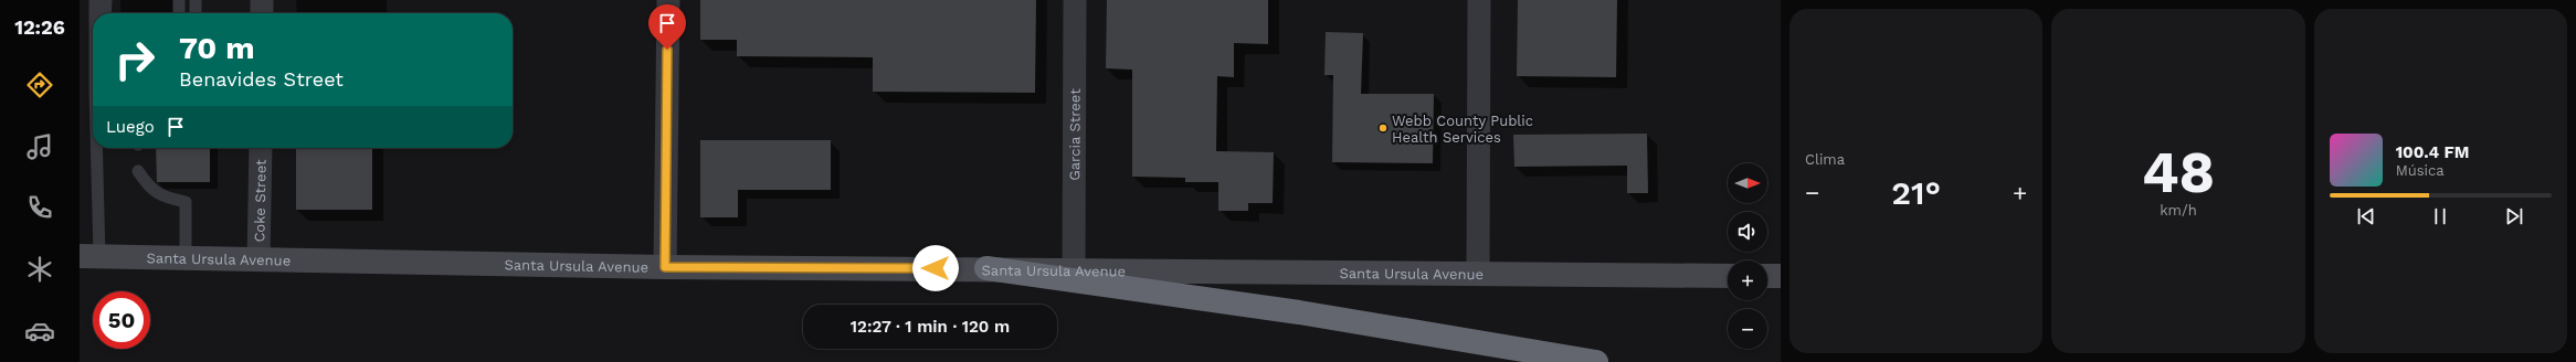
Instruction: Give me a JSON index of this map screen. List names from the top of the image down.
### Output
{
  "streets": {
    "main road": ["Santa Ursula Avenue"],
    "street": ["Garcia Street", "Coke Street"]
  },
  "crossings": [
    ["Garcia Street", "Santa Ursula Avenue"],
    ["Coke Street", "Santa Ursula Avenue"]
  ],
  "places": ["Webb County Public Health Services"],
  "north": "right",
  "page": {
    "tabs": "12:26",
    "tile": [
      "Clima",
      ["48", "km/h"]
    ],
    "turn": ["70 m", "Benavides Street"],
    "then": "Luego",
    "song": ["100.4 FM", "Música"],
    "map_buttons": ["+", "−"],
    "heat": ["−", "21°", "+"],
    "limit": "50",
    "trip": "12:27 · 1 min · 120 m"
  }
}
